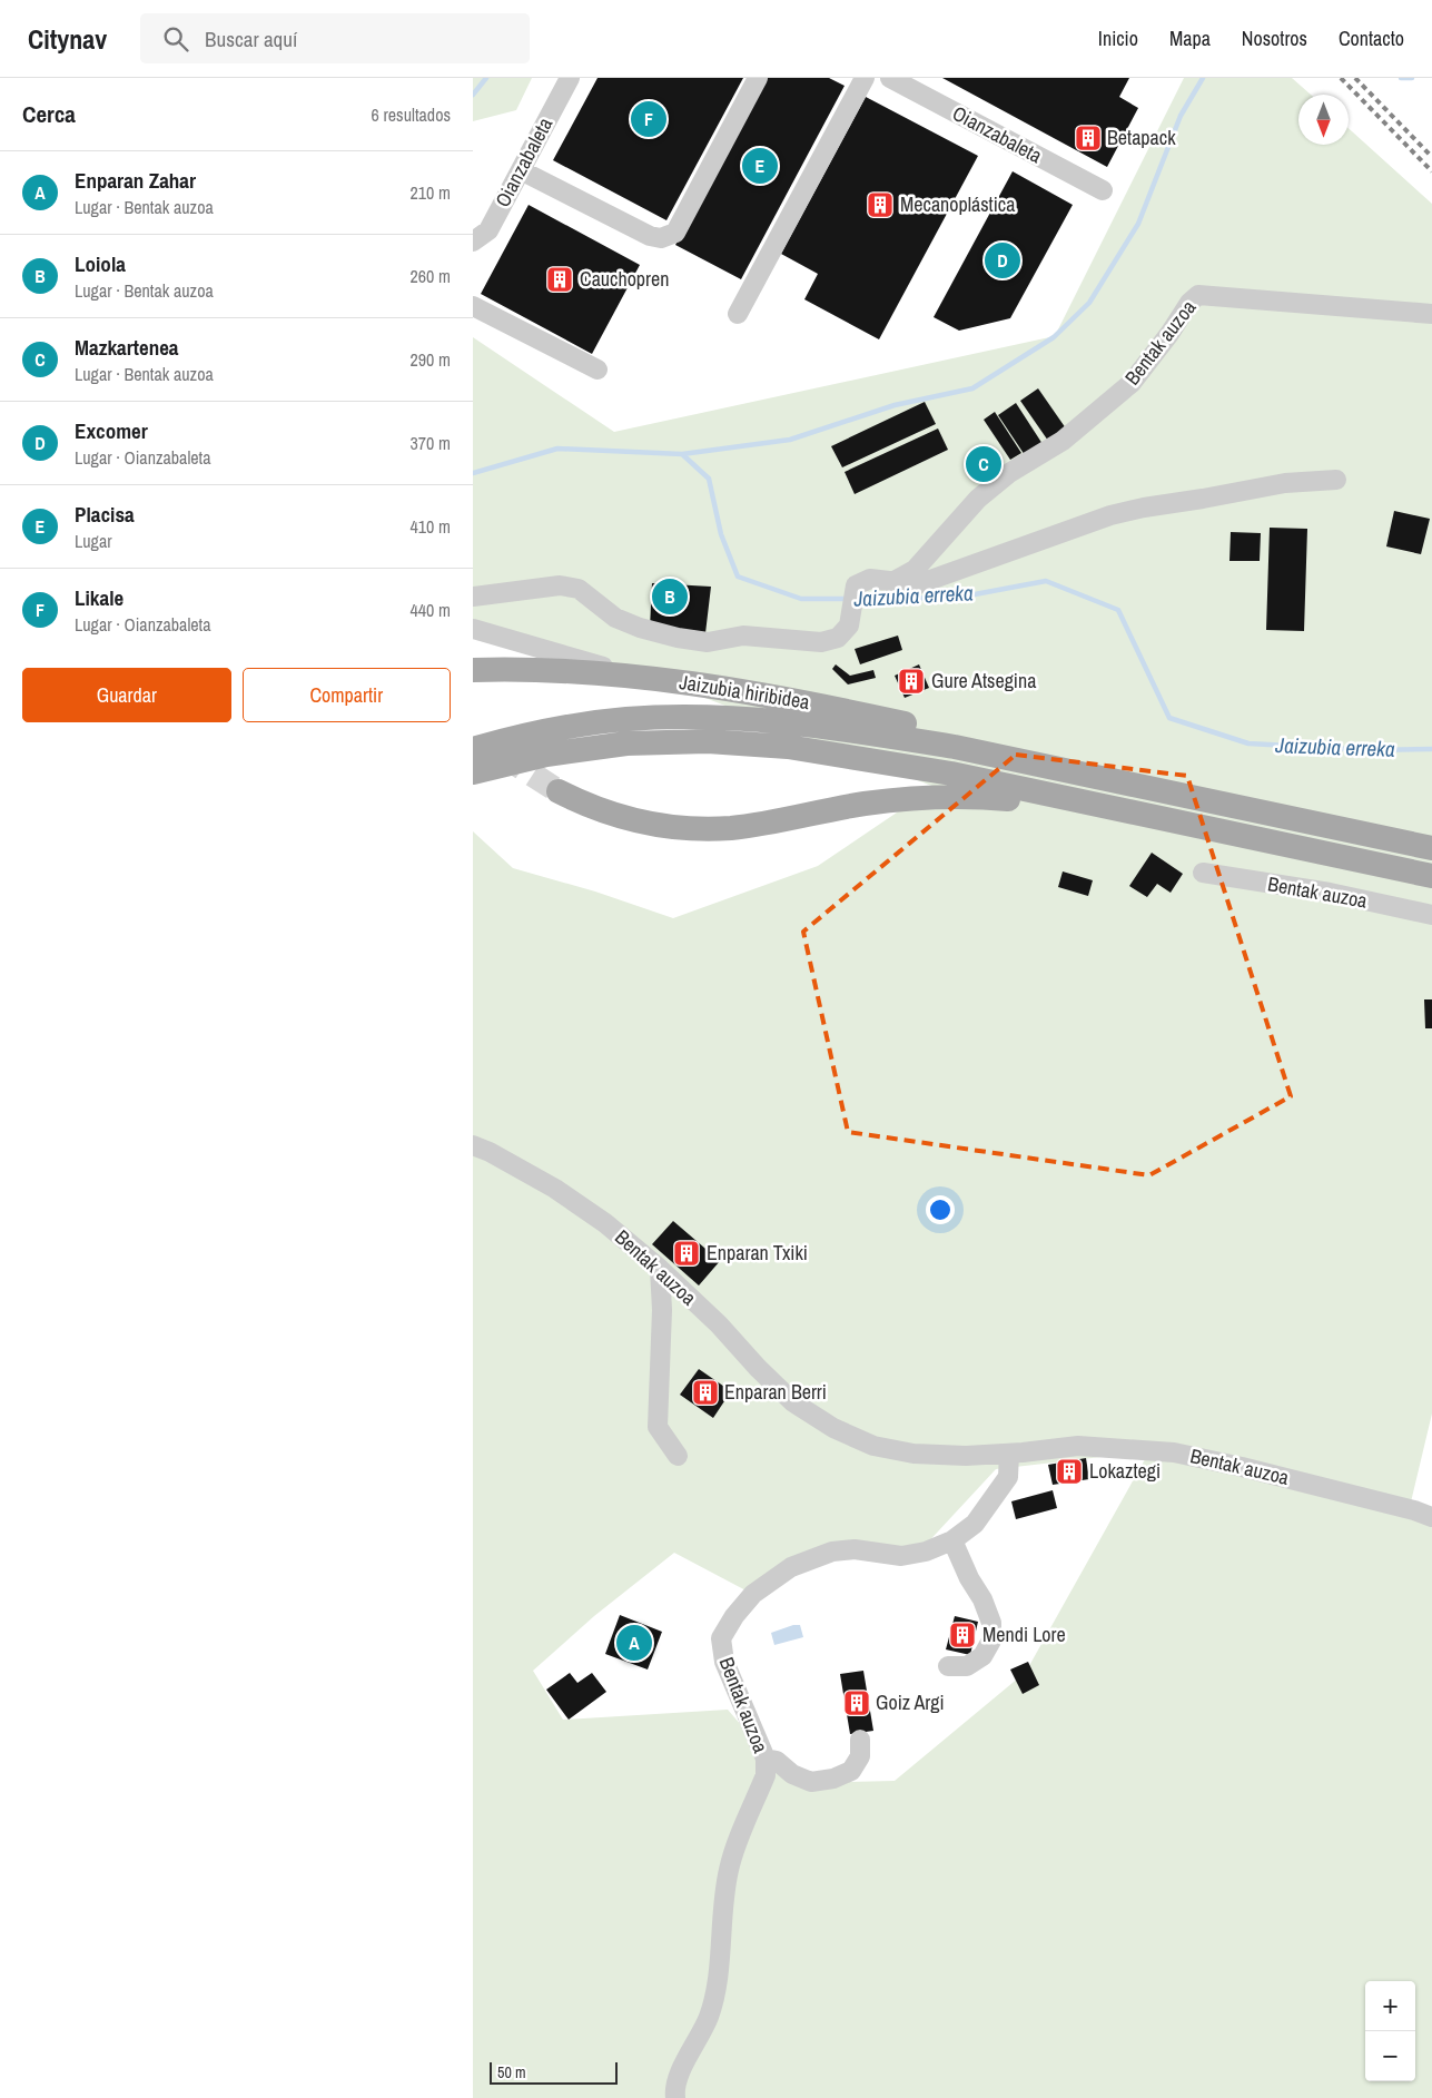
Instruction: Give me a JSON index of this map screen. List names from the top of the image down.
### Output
{
  "streets": {
    "main road": ["Jaizubia hiribidea"],
    "street": ["Oianzabaleta", "Bentak auzoa"]
  },
  "water": ["Jaizubia erreka"],
  "places": {
    "building": [
      "Betapack",
      "Mecanoplástica",
      "Cauchopren",
      "Gure Atsegina",
      "Enparan Txiki",
      "Enparan Berri",
      "Lokaztegi",
      "Mendi Lore",
      "Goiz Argi"
    ]
  },
  "scale_bar": "50 m",
  "north": "bottom",
  "page": {
    "header": "Citynav",
    "search": "Buscar aquí",
    "nav": [
      "Inicio",
      "Mapa",
      "Nosotros",
      "Contacto"
    ],
    "heading": ["Cerca", "6 resultados"],
    "pins": [
      "F",
      "E",
      "D",
      "C",
      "B",
      "A"
    ],
    "list": [
      {
        "mark": "A",
        "name": "Enparan Zahar",
        "note": "Lugar · Bentak auzoa",
        "value": "210 m"
      },
      {
        "mark": "B",
        "name": "Loiola",
        "note": "Lugar · Bentak auzoa",
        "value": "260 m"
      },
      {
        "mark": "C",
        "name": "Mazkartenea",
        "note": "Lugar · Bentak auzoa",
        "value": "290 m"
      },
      {
        "mark": "D",
        "name": "Excomer",
        "note": "Lugar · Oianzabaleta",
        "value": "370 m"
      },
      {
        "mark": "E",
        "name": "Placisa",
        "note": "Lugar",
        "value": "410 m"
      },
      {
        "mark": "F",
        "name": "Likale",
        "note": "Lugar · Oianzabaleta",
        "value": "440 m"
      }
    ],
    "buttons": ["Guardar", "Compartir"],
    "map_buttons": ["+", "−"],
    "scale": "50 m"
  }
}
